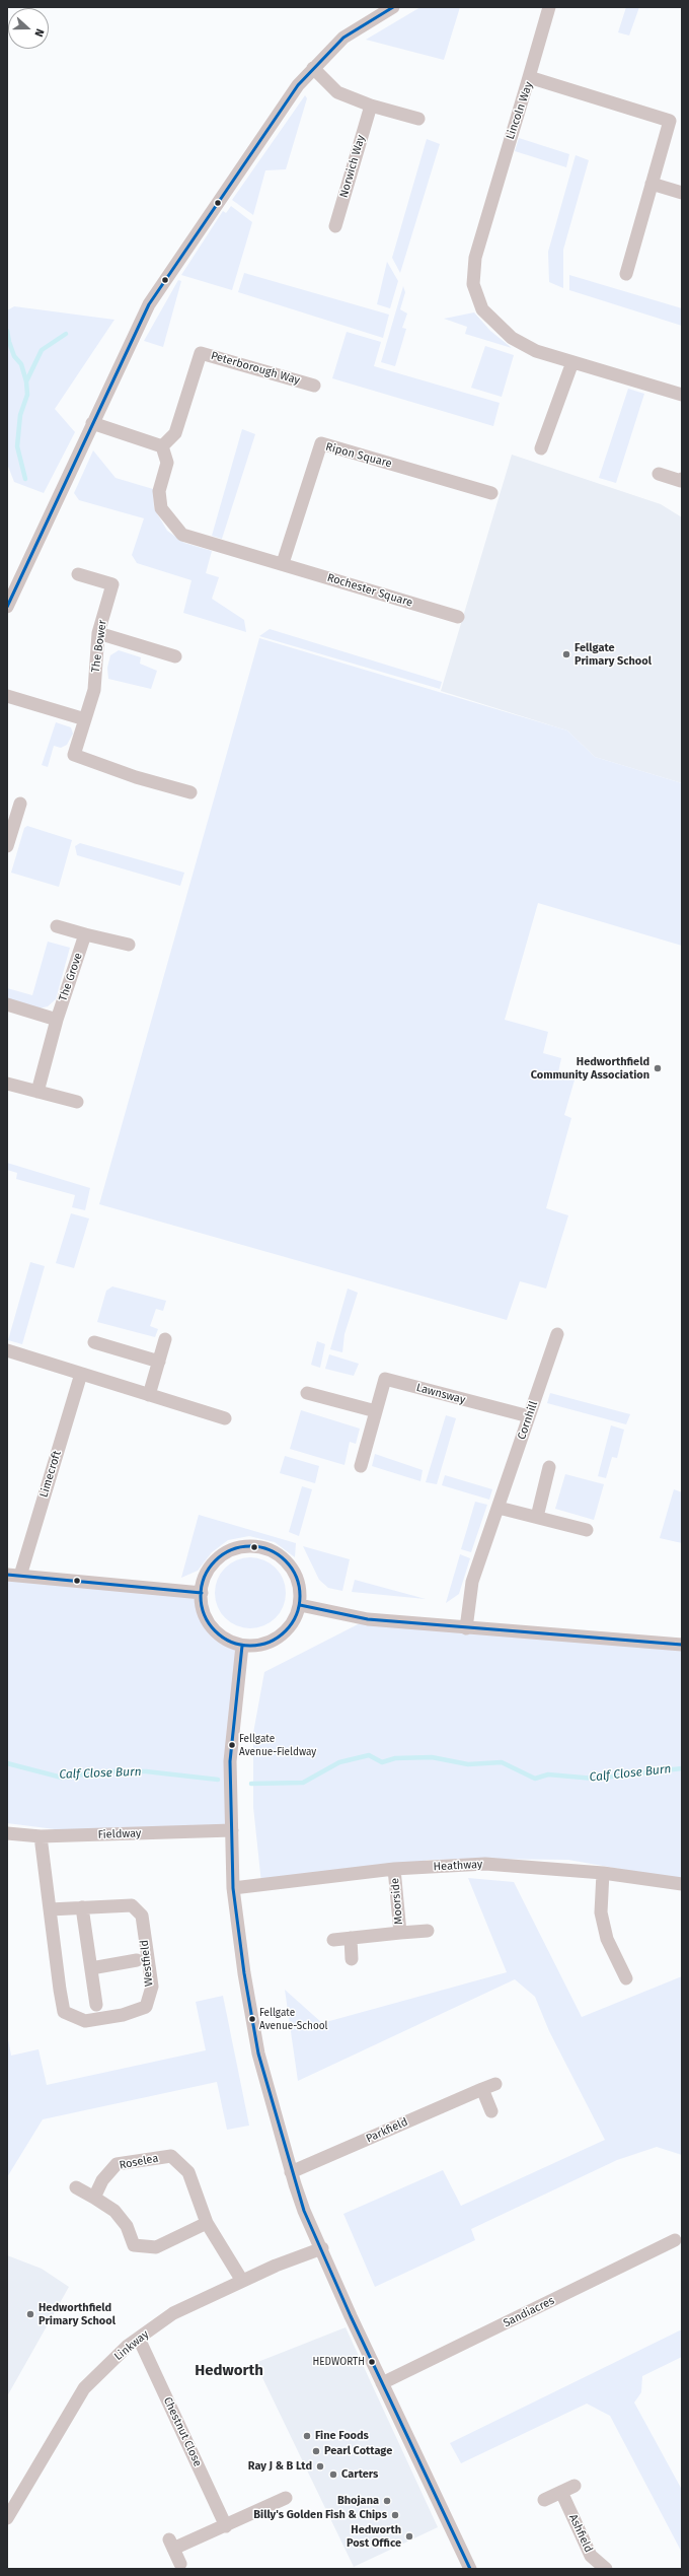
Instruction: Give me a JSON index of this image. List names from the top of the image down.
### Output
{
  "streets": {
    "street": [
      "Lincoln Way",
      "Norwich Way",
      "Peterborough Way",
      "Ripon Square",
      "Rochester Square",
      "The Bower",
      "The Grove",
      "Lawnsway",
      "Cornhill",
      "Limecroft",
      "Fieldway",
      "Heathway",
      "Moorside",
      "Westfield",
      "Parkfield",
      "Roselea",
      "Sandiacres",
      "Linkway",
      "Chestnut Close",
      "Ashfield"
    ]
  },
  "crossings": [
    ["Ripon Square", "Rochester Square"],
    ["Lawnsway", "Cornhill"],
    ["Fieldway", "Westfield"],
    ["Heathway", "Moorside"],
    ["Roselea", "Linkway"],
    ["Linkway", "Chestnut Close"]
  ],
  "districts": ["Hedworth"],
  "water": ["Calf Close Burn"],
  "places": [
    "Fellgate Primary School",
    "Hedworthfield Community Association",
    "Fellgate Avenue-Fieldway",
    "Fellgate Avenue-School",
    "Hedworthfield Primary School",
    "HEDWORTH",
    "Fine Foods",
    "Pearl Cottage",
    "Ray J & B Ltd",
    "Carters",
    "Bhojana",
    "Billy's Golden Fish & Chips",
    "Hedworth Post Office"
  ],
  "north": "right"
}
